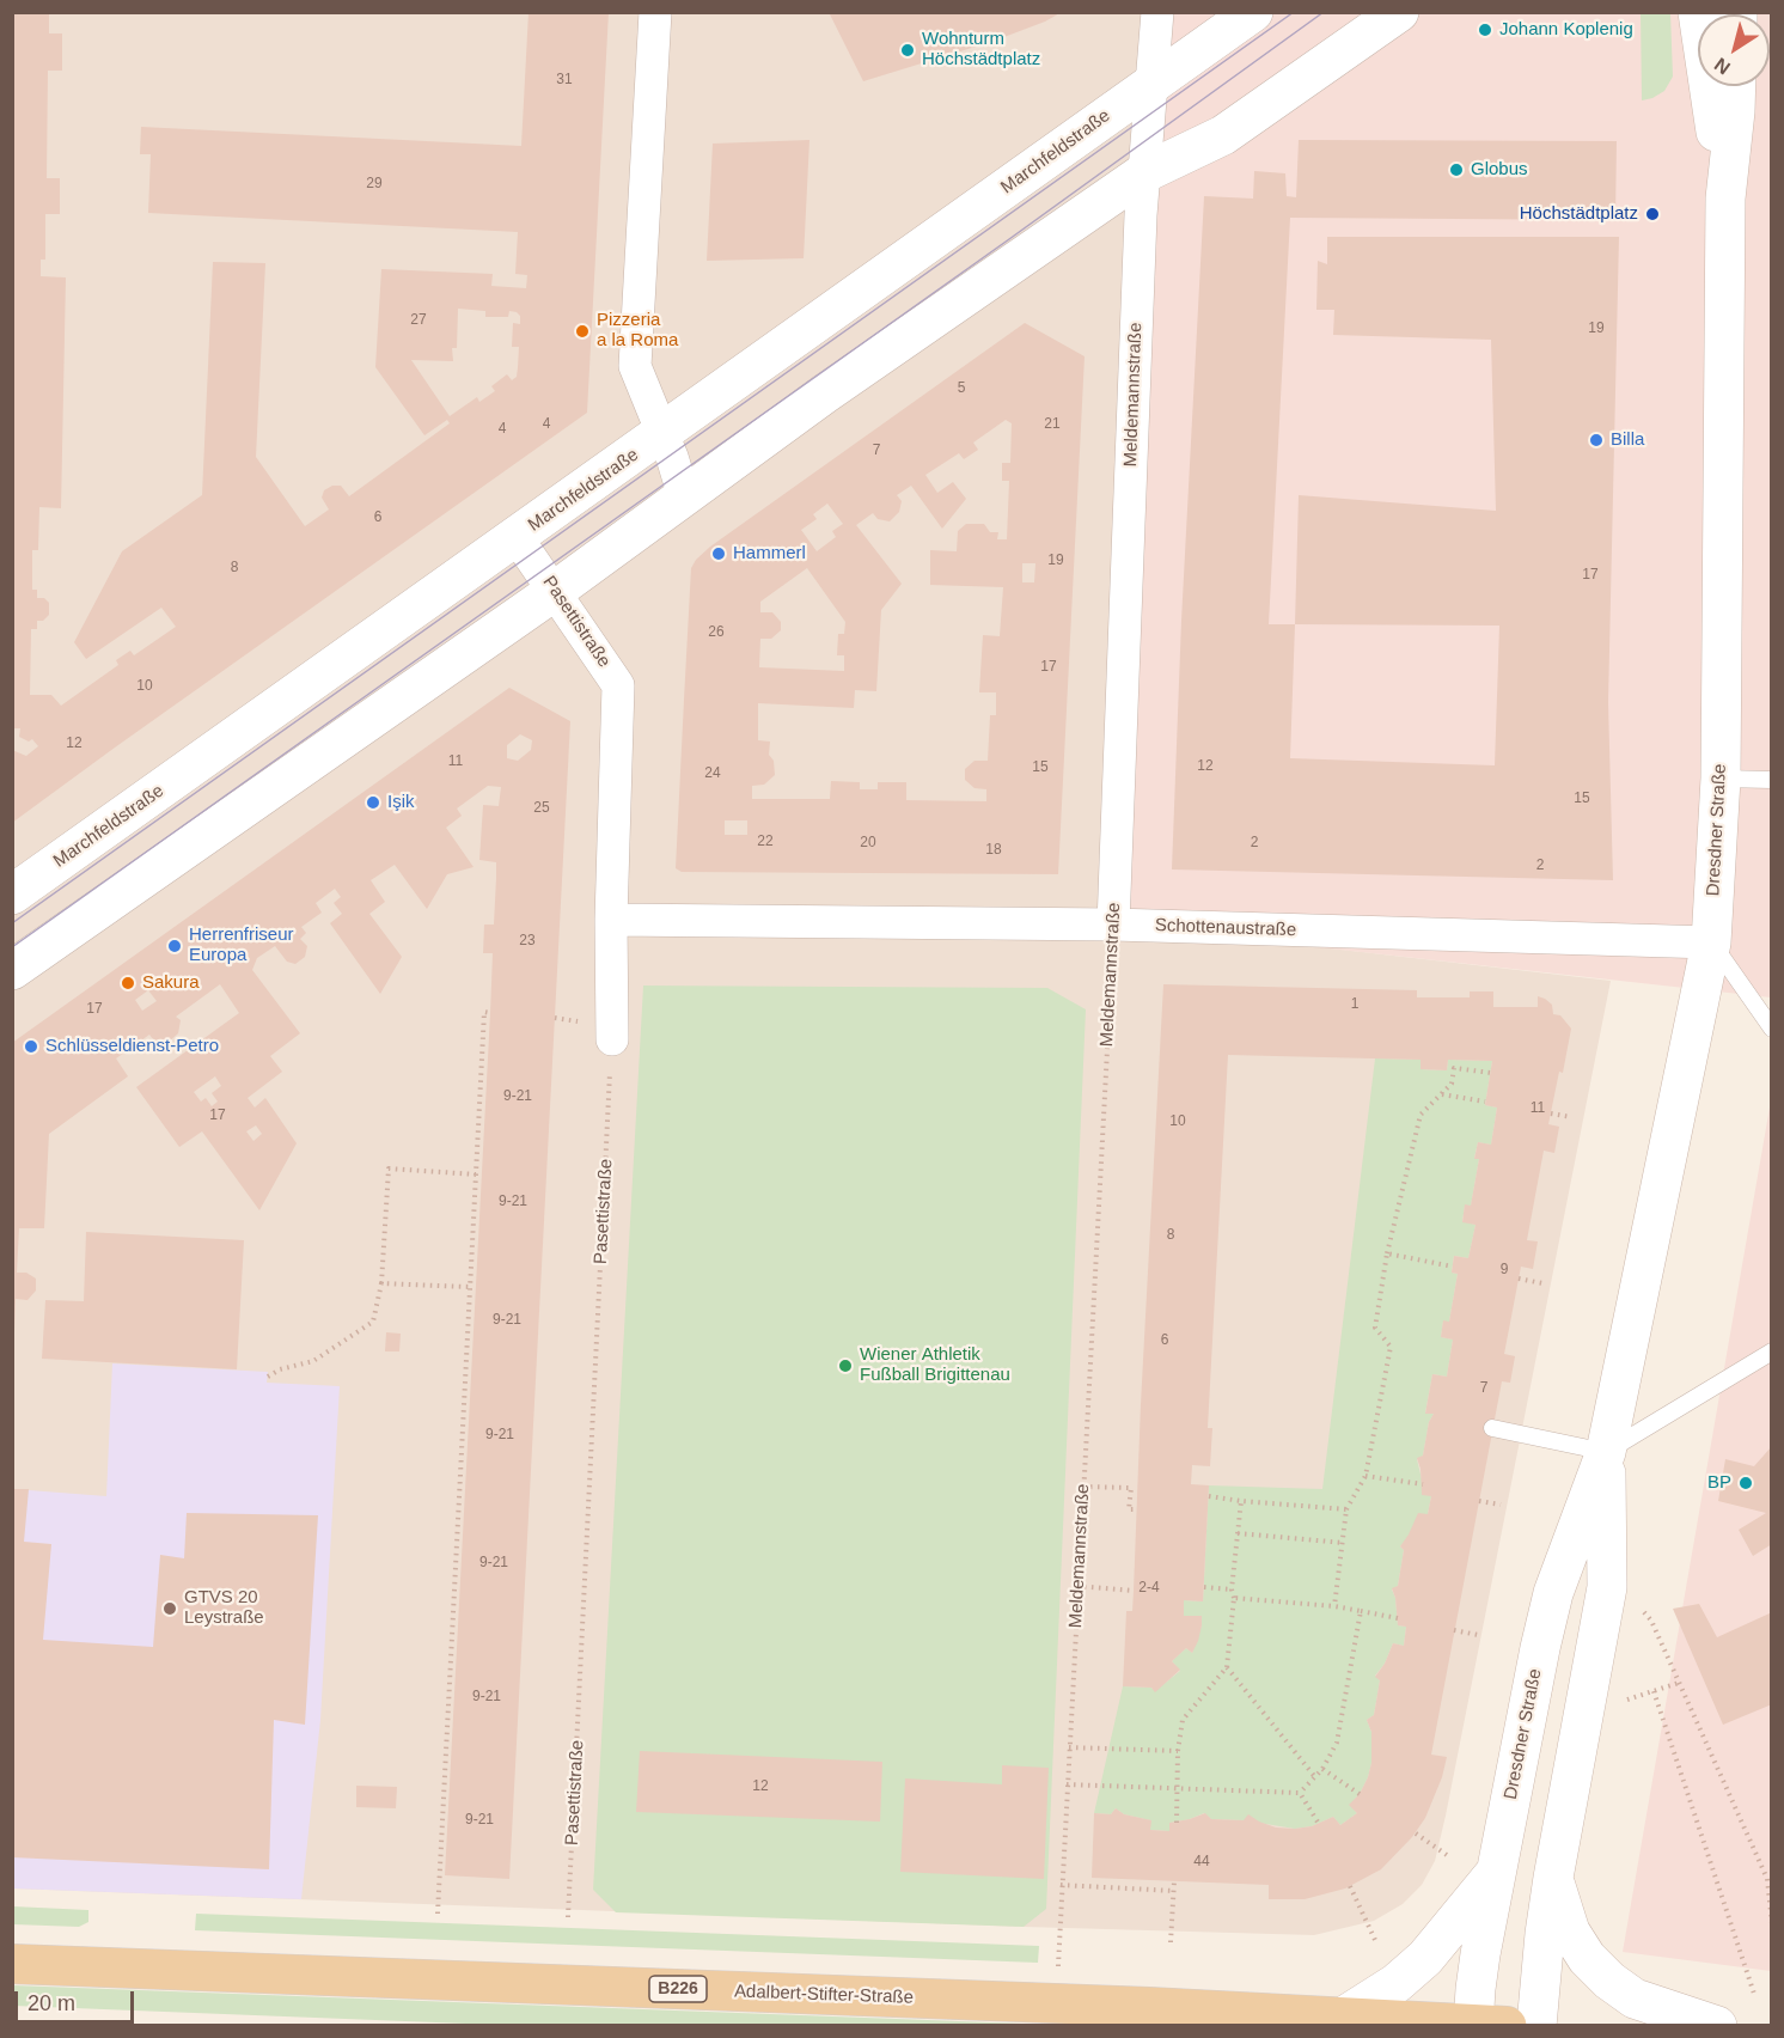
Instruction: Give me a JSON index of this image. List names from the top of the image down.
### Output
{
  "streets": {
    "main road": [
      "Marchfeldstraße",
      "Dresdner Straße",
      "B226",
      "Adalbert-Stifter-Straße"
    ],
    "street": ["Meldemannstraße", "Pasettistraße", "Schottenaustraße"]
  },
  "crossings": [
    ["Marchfeldstraße", "Meldemannstraße"],
    ["Marchfeldstraße", "Pasettistraße"],
    ["Meldemannstraße", "Schottenaustraße"],
    ["Pasettistraße", "Schottenaustraße"],
    ["Dresdner Straße", "Schottenaustraße"],
    ["Dresdner Straße", "Adalbert-Stifter-Straße"]
  ],
  "places": [
    "Johann Koplenig",
    "Wohnturm Höchstädtplatz",
    "Globus",
    "Höchstädtplatz",
    "Pizzeria a la Roma",
    "Billa",
    "Hammerl",
    "Işik",
    "Herrenfriseur Europa",
    "Sakura",
    "Schlüsseldienst-Petro",
    "Wiener Athletik Fußball Brigittenau",
    "BP",
    "GTVS 20 Leystraße"
  ],
  "house_numbers": [
    "31",
    "29",
    "27",
    "19",
    "5",
    "4",
    "21",
    "4",
    "7",
    "6",
    "19",
    "8",
    "17",
    "26",
    "17",
    "10",
    "12",
    "11",
    "12",
    "15",
    "24",
    "15",
    "25",
    "22",
    "20",
    "2",
    "18",
    "2",
    "23",
    "1",
    "17",
    "9-21",
    "11",
    "17",
    "10",
    "9-21",
    "8",
    "9",
    "9-21",
    "6",
    "7",
    "9-21",
    "9-21",
    "2-4",
    "9-21",
    "12",
    "9-21",
    "44"
  ],
  "scale_bar": "20 m",
  "north": "bottom left"
}
